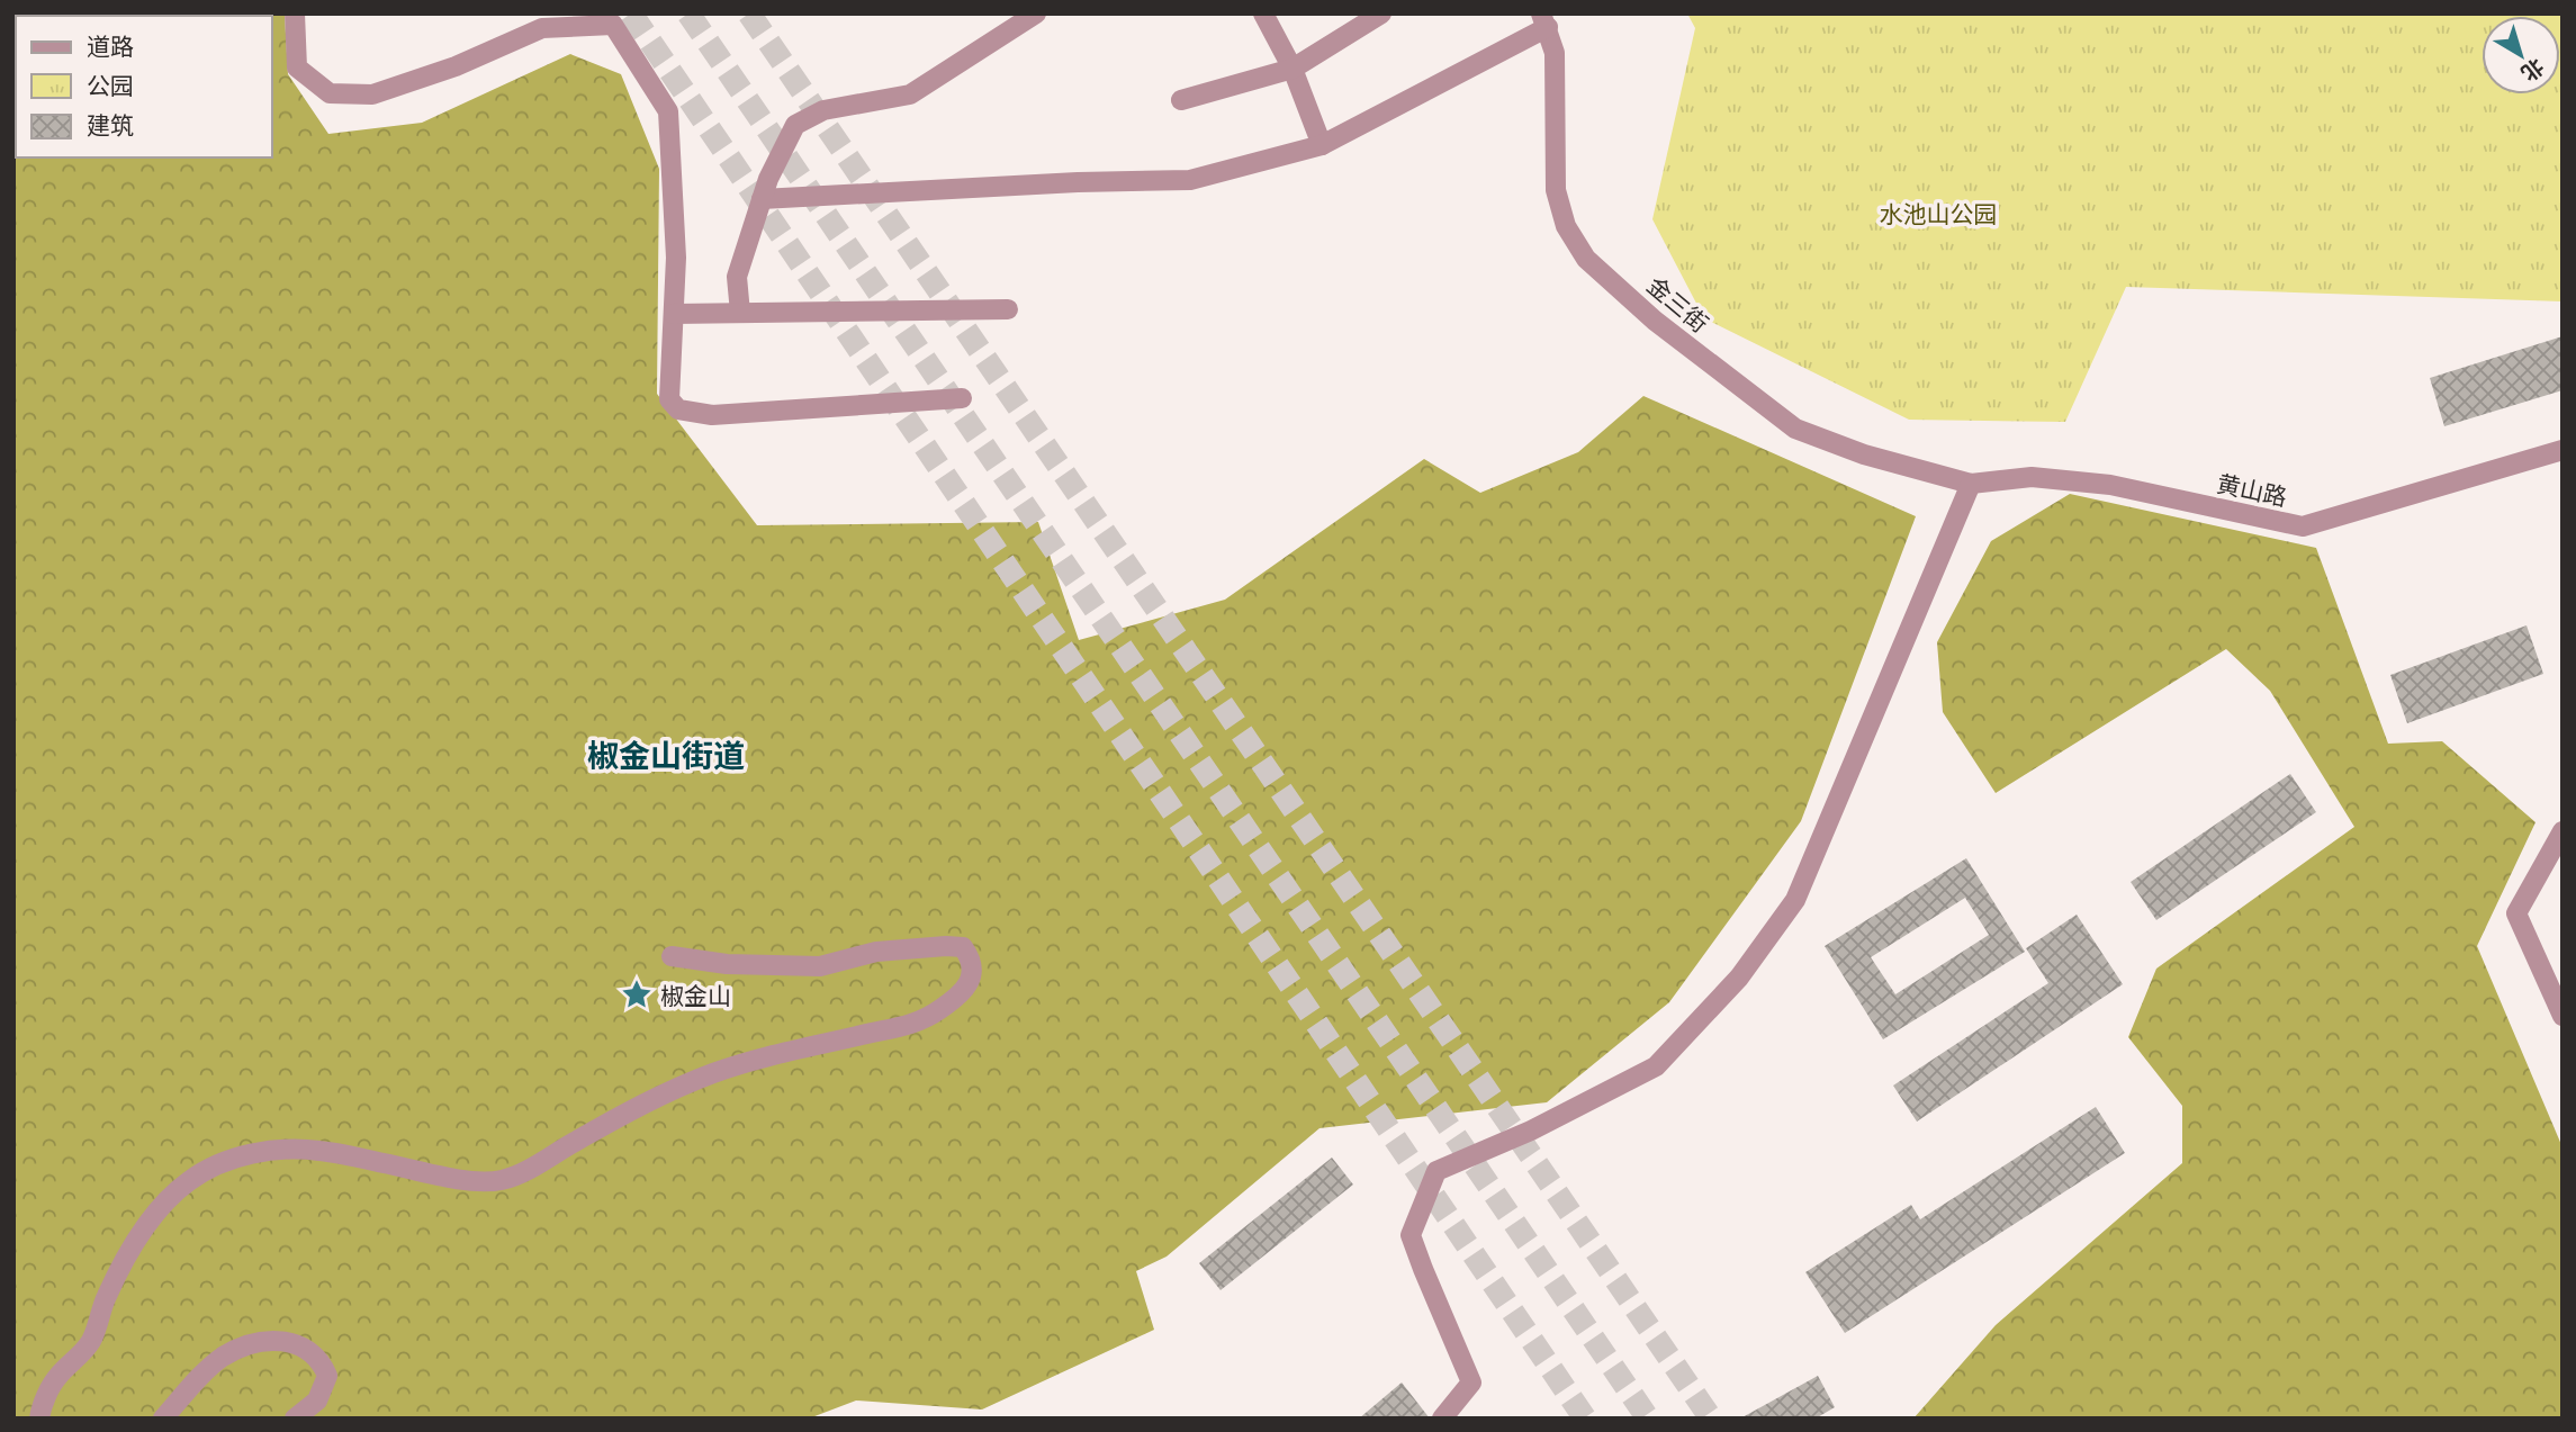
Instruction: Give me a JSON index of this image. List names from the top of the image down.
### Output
{
  "streets": {
    "street": ["金三街", "黄山路"]
  },
  "crossings": [
    ["金三街", "黄山路"]
  ],
  "districts": ["椒金山街道"],
  "parks": ["水池山公园"],
  "places": {
    "place": ["椒金山"]
  },
  "legend": ["道路", "公园", "建筑"],
  "north": "bottom right"
}
